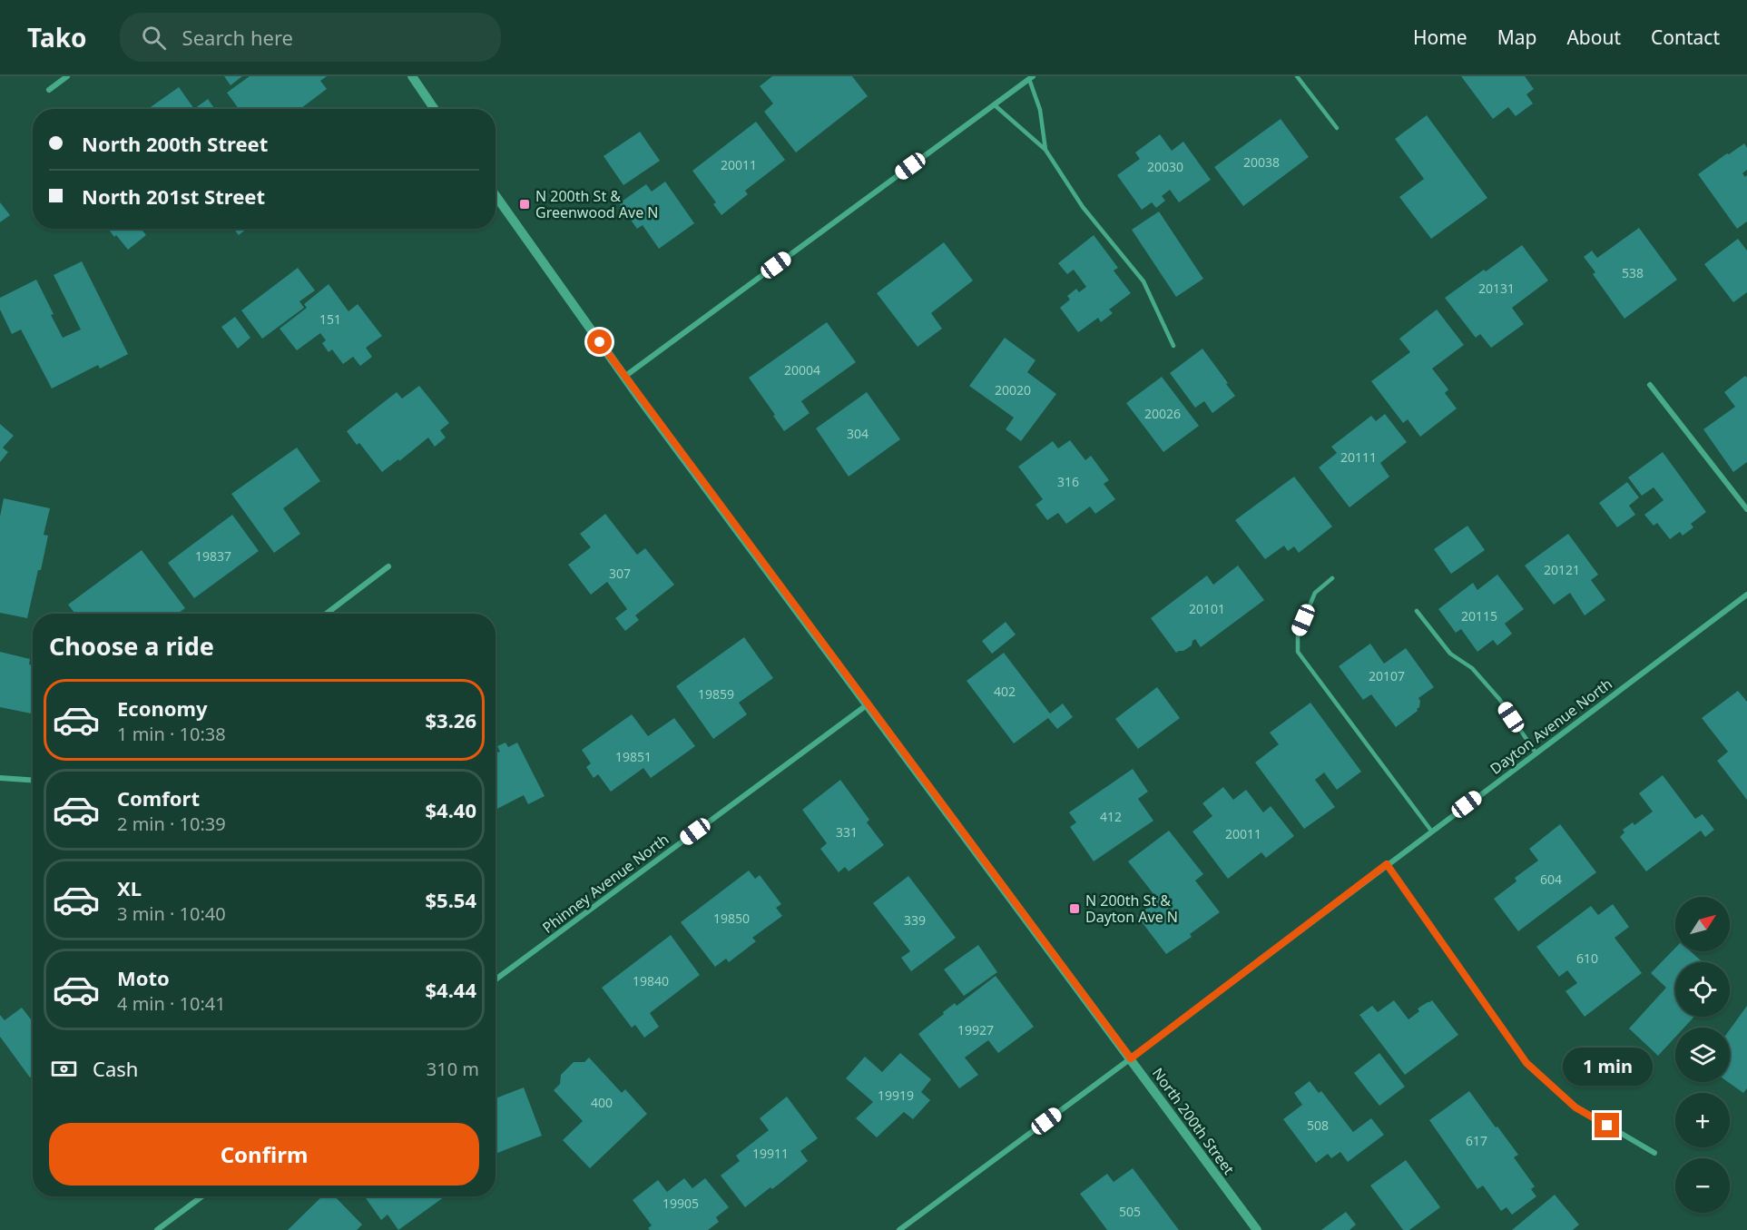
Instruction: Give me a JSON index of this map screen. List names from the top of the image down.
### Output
{
  "streets": {
    "street": ["Dayton Avenue North", "Phinney Avenue North", "North 200th Street"]
  },
  "crossings": [
    ["Dayton Avenue North", "North 200th Street"],
    ["Phinney Avenue North", "North 200th Street"]
  ],
  "places": {
    "transit": ["N 200th St & Greenwood Ave N", "N 200th St & Dayton Ave N"]
  },
  "house_numbers": [
    "20038",
    "20011",
    "20030",
    "538",
    "20131",
    "151",
    "20004",
    "20020",
    "20026",
    "304",
    "20111",
    "316",
    "19837",
    "20121",
    "307",
    "20101",
    "20115",
    "20107",
    "402",
    "19859",
    "19851",
    "412",
    "331",
    "20011",
    "604",
    "19850",
    "339",
    "610",
    "19840",
    "19927",
    "19919",
    "400",
    "508",
    "617",
    "19911",
    "19905",
    "505"
  ],
  "north": "top right",
  "page": {
    "header": "Tako",
    "search": "Search here",
    "nav": [
      "Home",
      "Map",
      "About",
      "Contact"
    ],
    "banner": ["North 200th Street", "North 201st Street"],
    "heading": "Choose a ride",
    "list": [
      {
        "name": "Economy",
        "note": "1 min · 10:38",
        "value": "$3.26"
      },
      {
        "name": "Comfort",
        "note": "2 min · 10:39",
        "value": "$4.40"
      },
      {
        "name": "XL",
        "note": "3 min · 10:40",
        "value": "$5.54"
      },
      {
        "name": "Moto",
        "note": "4 min · 10:41",
        "value": "$4.44"
      }
    ],
    "map_buttons": ["+", "−"],
    "pay": ["Cash", "310 m"],
    "bubble": "1 min",
    "buttons": "Confirm"
  }
}
